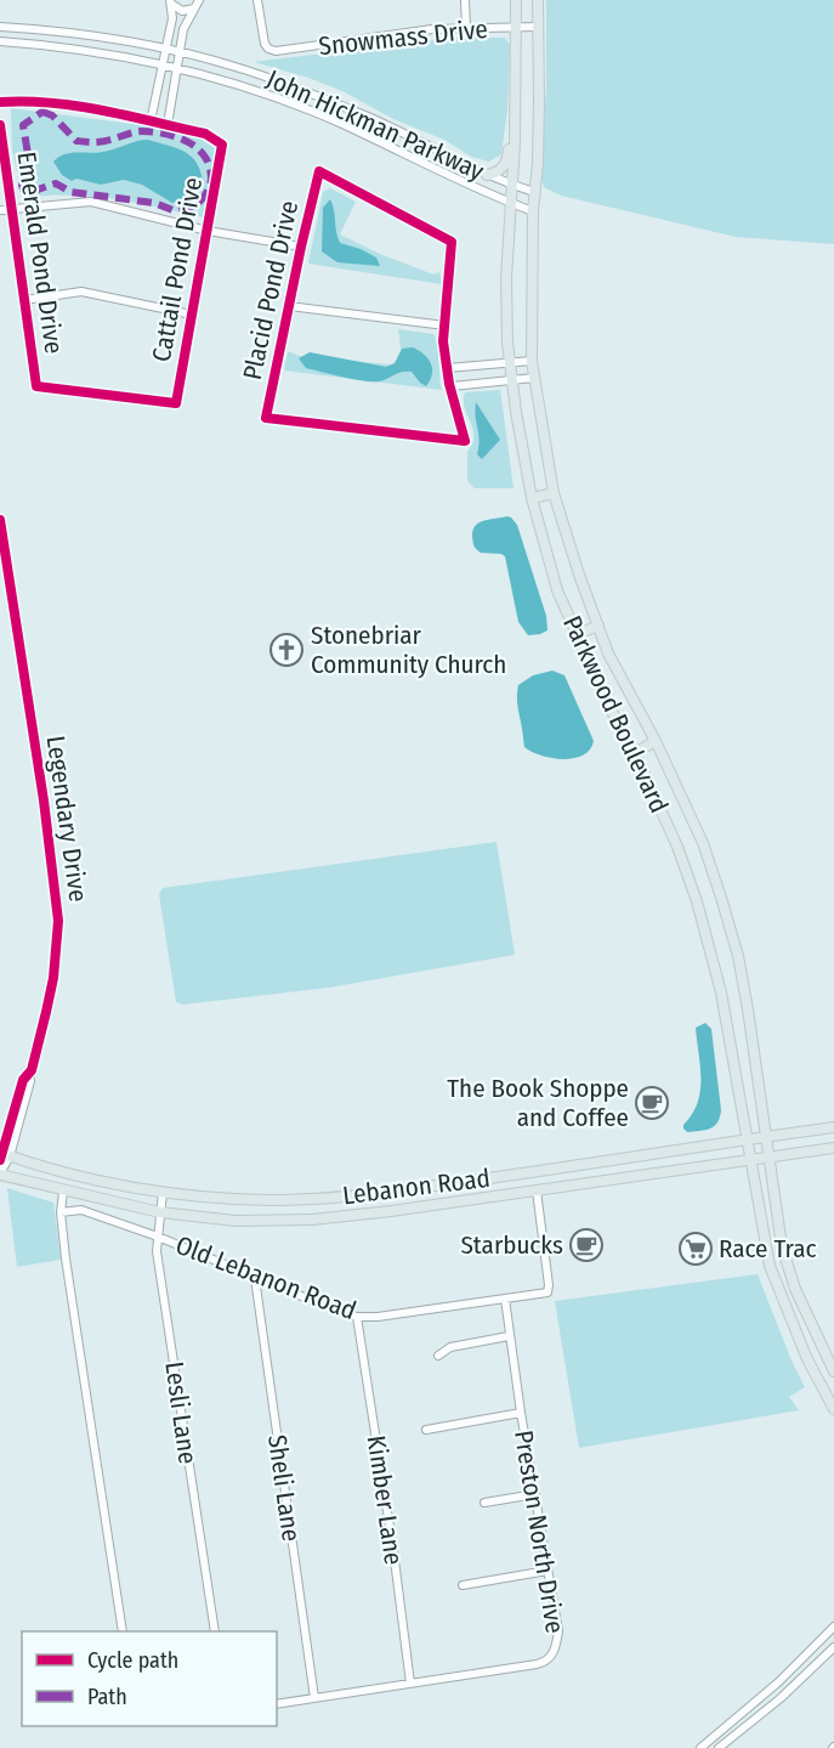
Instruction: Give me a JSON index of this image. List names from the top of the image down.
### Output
{
  "streets": {
    "main road": ["Parkwood Boulevard", "Lebanon Road"],
    "street": [
      "Snowmass Drive",
      "John Hickman Parkway",
      "Emerald Pond Drive",
      "Cattail Pond Drive",
      "Placid Pond Drive",
      "Legendary Drive",
      "Old Lebanon Road",
      "Lesli Lane",
      "Sheli Lane",
      "Kimber Lane",
      "Preston North Drive"
    ]
  },
  "crossings": [
    ["Snowmass Drive", "Parkwood Boulevard"],
    ["John Hickman Parkway", "Parkwood Boulevard"],
    ["Emerald Pond Drive", "Cattail Pond Drive"],
    ["Parkwood Boulevard", "Lebanon Road"],
    ["Legendary Drive", "Lebanon Road"],
    ["Lebanon Road", "Old Lebanon Road"],
    ["Lebanon Road", "Lesli Lane"],
    ["Old Lebanon Road", "Lesli Lane"],
    ["Old Lebanon Road", "Sheli Lane"],
    ["Old Lebanon Road", "Kimber Lane"],
    ["Old Lebanon Road", "Preston North Drive"],
    ["Sheli Lane", "Preston North Drive"],
    ["Kimber Lane", "Preston North Drive"]
  ],
  "places": {
    "church": ["Stonebriar Community Church"],
    "cafe": ["The Book Shoppe and Coffee", "Starbucks"],
    "supermarket": ["Race Trac"]
  },
  "legend": ["Cycle path", "Path"]
}
